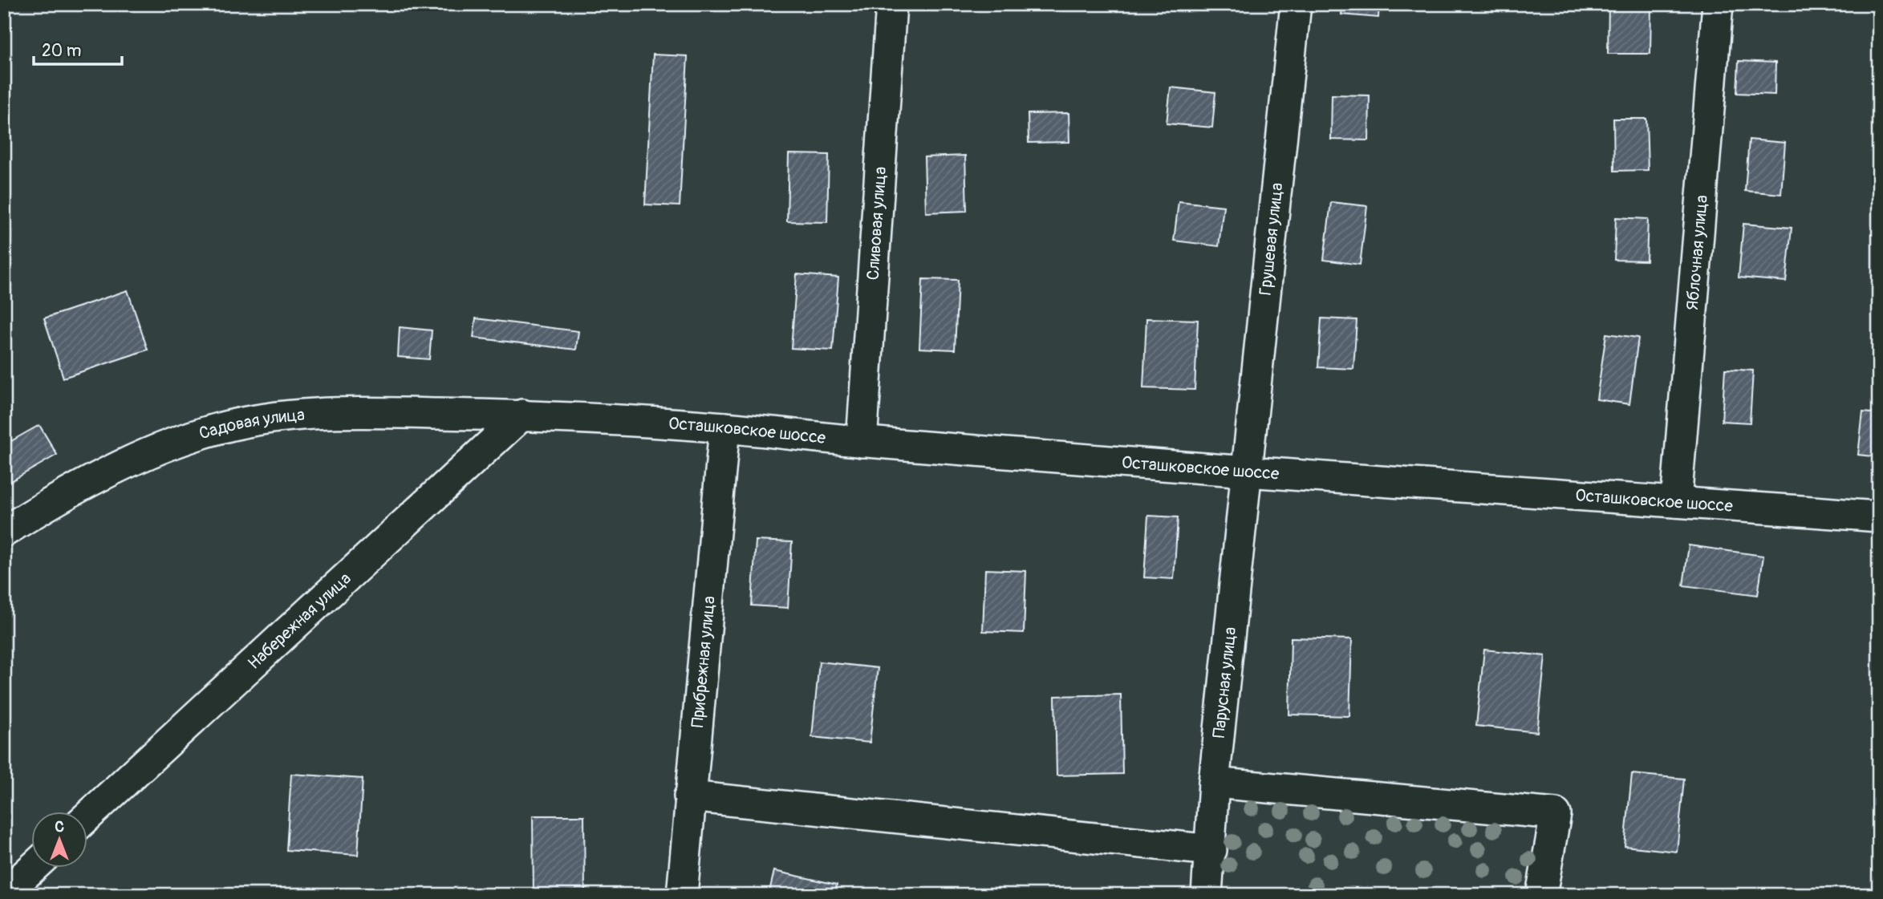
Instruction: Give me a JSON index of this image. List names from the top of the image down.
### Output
{
  "streets": {
    "street": [
      "Сливовая улица",
      "Грушевая улица",
      "Яблочная улица",
      "Садовая улица",
      "Осташковское шоссе",
      "Набережная улица",
      "Прибрежная улица",
      "Парусная улица"
    ]
  },
  "crossings": [
    ["Сливовая улица", "Осташковское шоссе"],
    ["Грушевая улица", "Осташковское шоссе"],
    ["Грушевая улица", "Парусная улица"],
    ["Яблочная улица", "Осташковское шоссе"],
    ["Садовая улица", "Осташковское шоссе"],
    ["Садовая улица", "Набережная улица"],
    ["Осташковское шоссе", "Набережная улица"],
    ["Осташковское шоссе", "Прибрежная улица"],
    ["Осташковское шоссе", "Парусная улица"]
  ],
  "scale_bar": "20 m",
  "north": "top"
}
